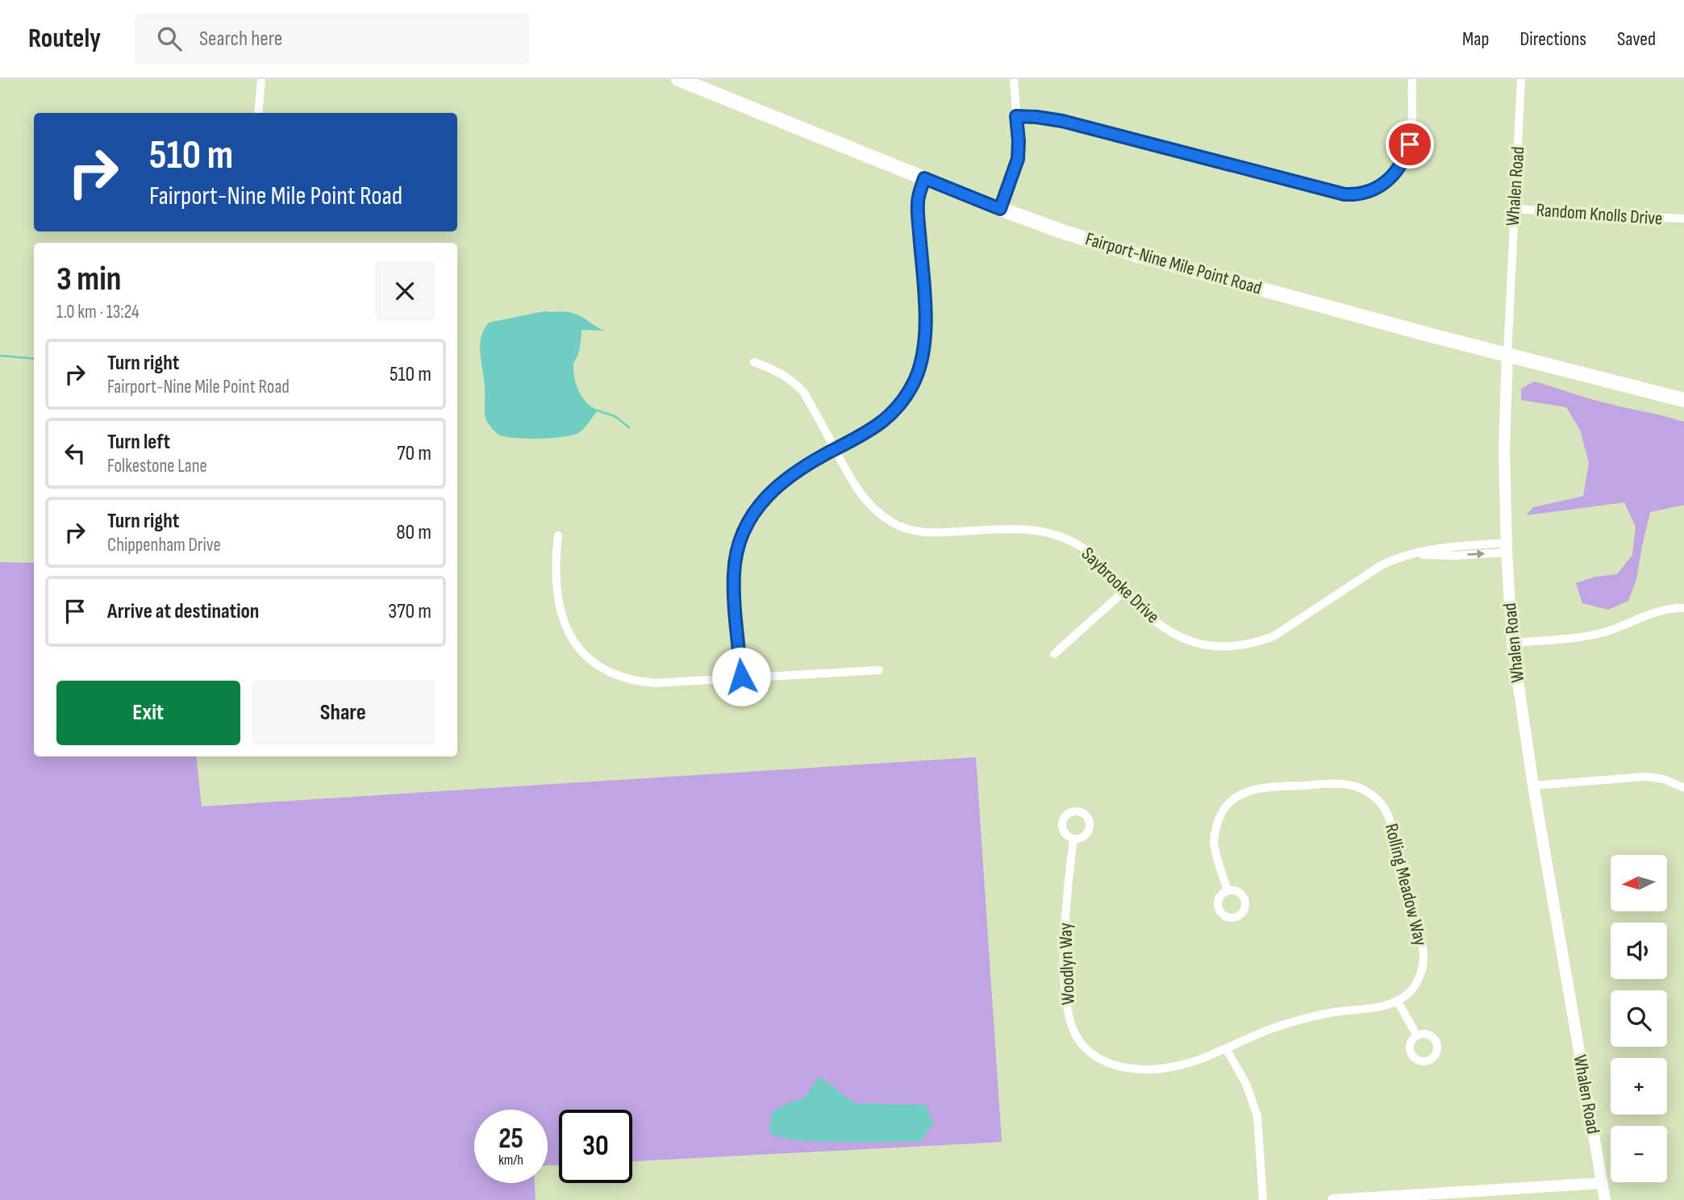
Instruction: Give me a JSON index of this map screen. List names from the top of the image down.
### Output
{
  "streets": {
    "main road": ["Fairport-Nine Mile Point Road"],
    "street": [
      "Whalen Road",
      "Random Knolls Drive",
      "Saybrooke Drive",
      "Rolling Meadow Way",
      "Woodlyn Way"
    ]
  },
  "crossings": [
    ["Whalen Road", "Random Knolls Drive"],
    ["Whalen Road", "Fairport-Nine Mile Point Road"],
    ["Whalen Road", "Saybrooke Drive"]
  ],
  "north": "left",
  "page": {
    "header": "Routely",
    "search": "Search here",
    "nav": ["Map", "Directions", "Saved"],
    "turn": ["510 m", "Fairport-Nine Mile Point Road"],
    "heading": ["3 min", "1.0 km · 13:24"],
    "list": [
      {
        "name": "Turn right",
        "note": "Fairport-Nine Mile Point Road",
        "value": "510 m"
      },
      {
        "name": "Turn left",
        "note": "Folkestone Lane",
        "value": "70 m"
      },
      {
        "name": "Turn right",
        "note": "Chippenham Drive",
        "value": "80 m"
      },
      {
        "name": "Arrive at destination",
        "value": "370 m"
      }
    ],
    "buttons": ["Exit", "Share"],
    "map_buttons": ["+", "−"],
    "speed": "25 km/h",
    "limit": "30"
  }
}
